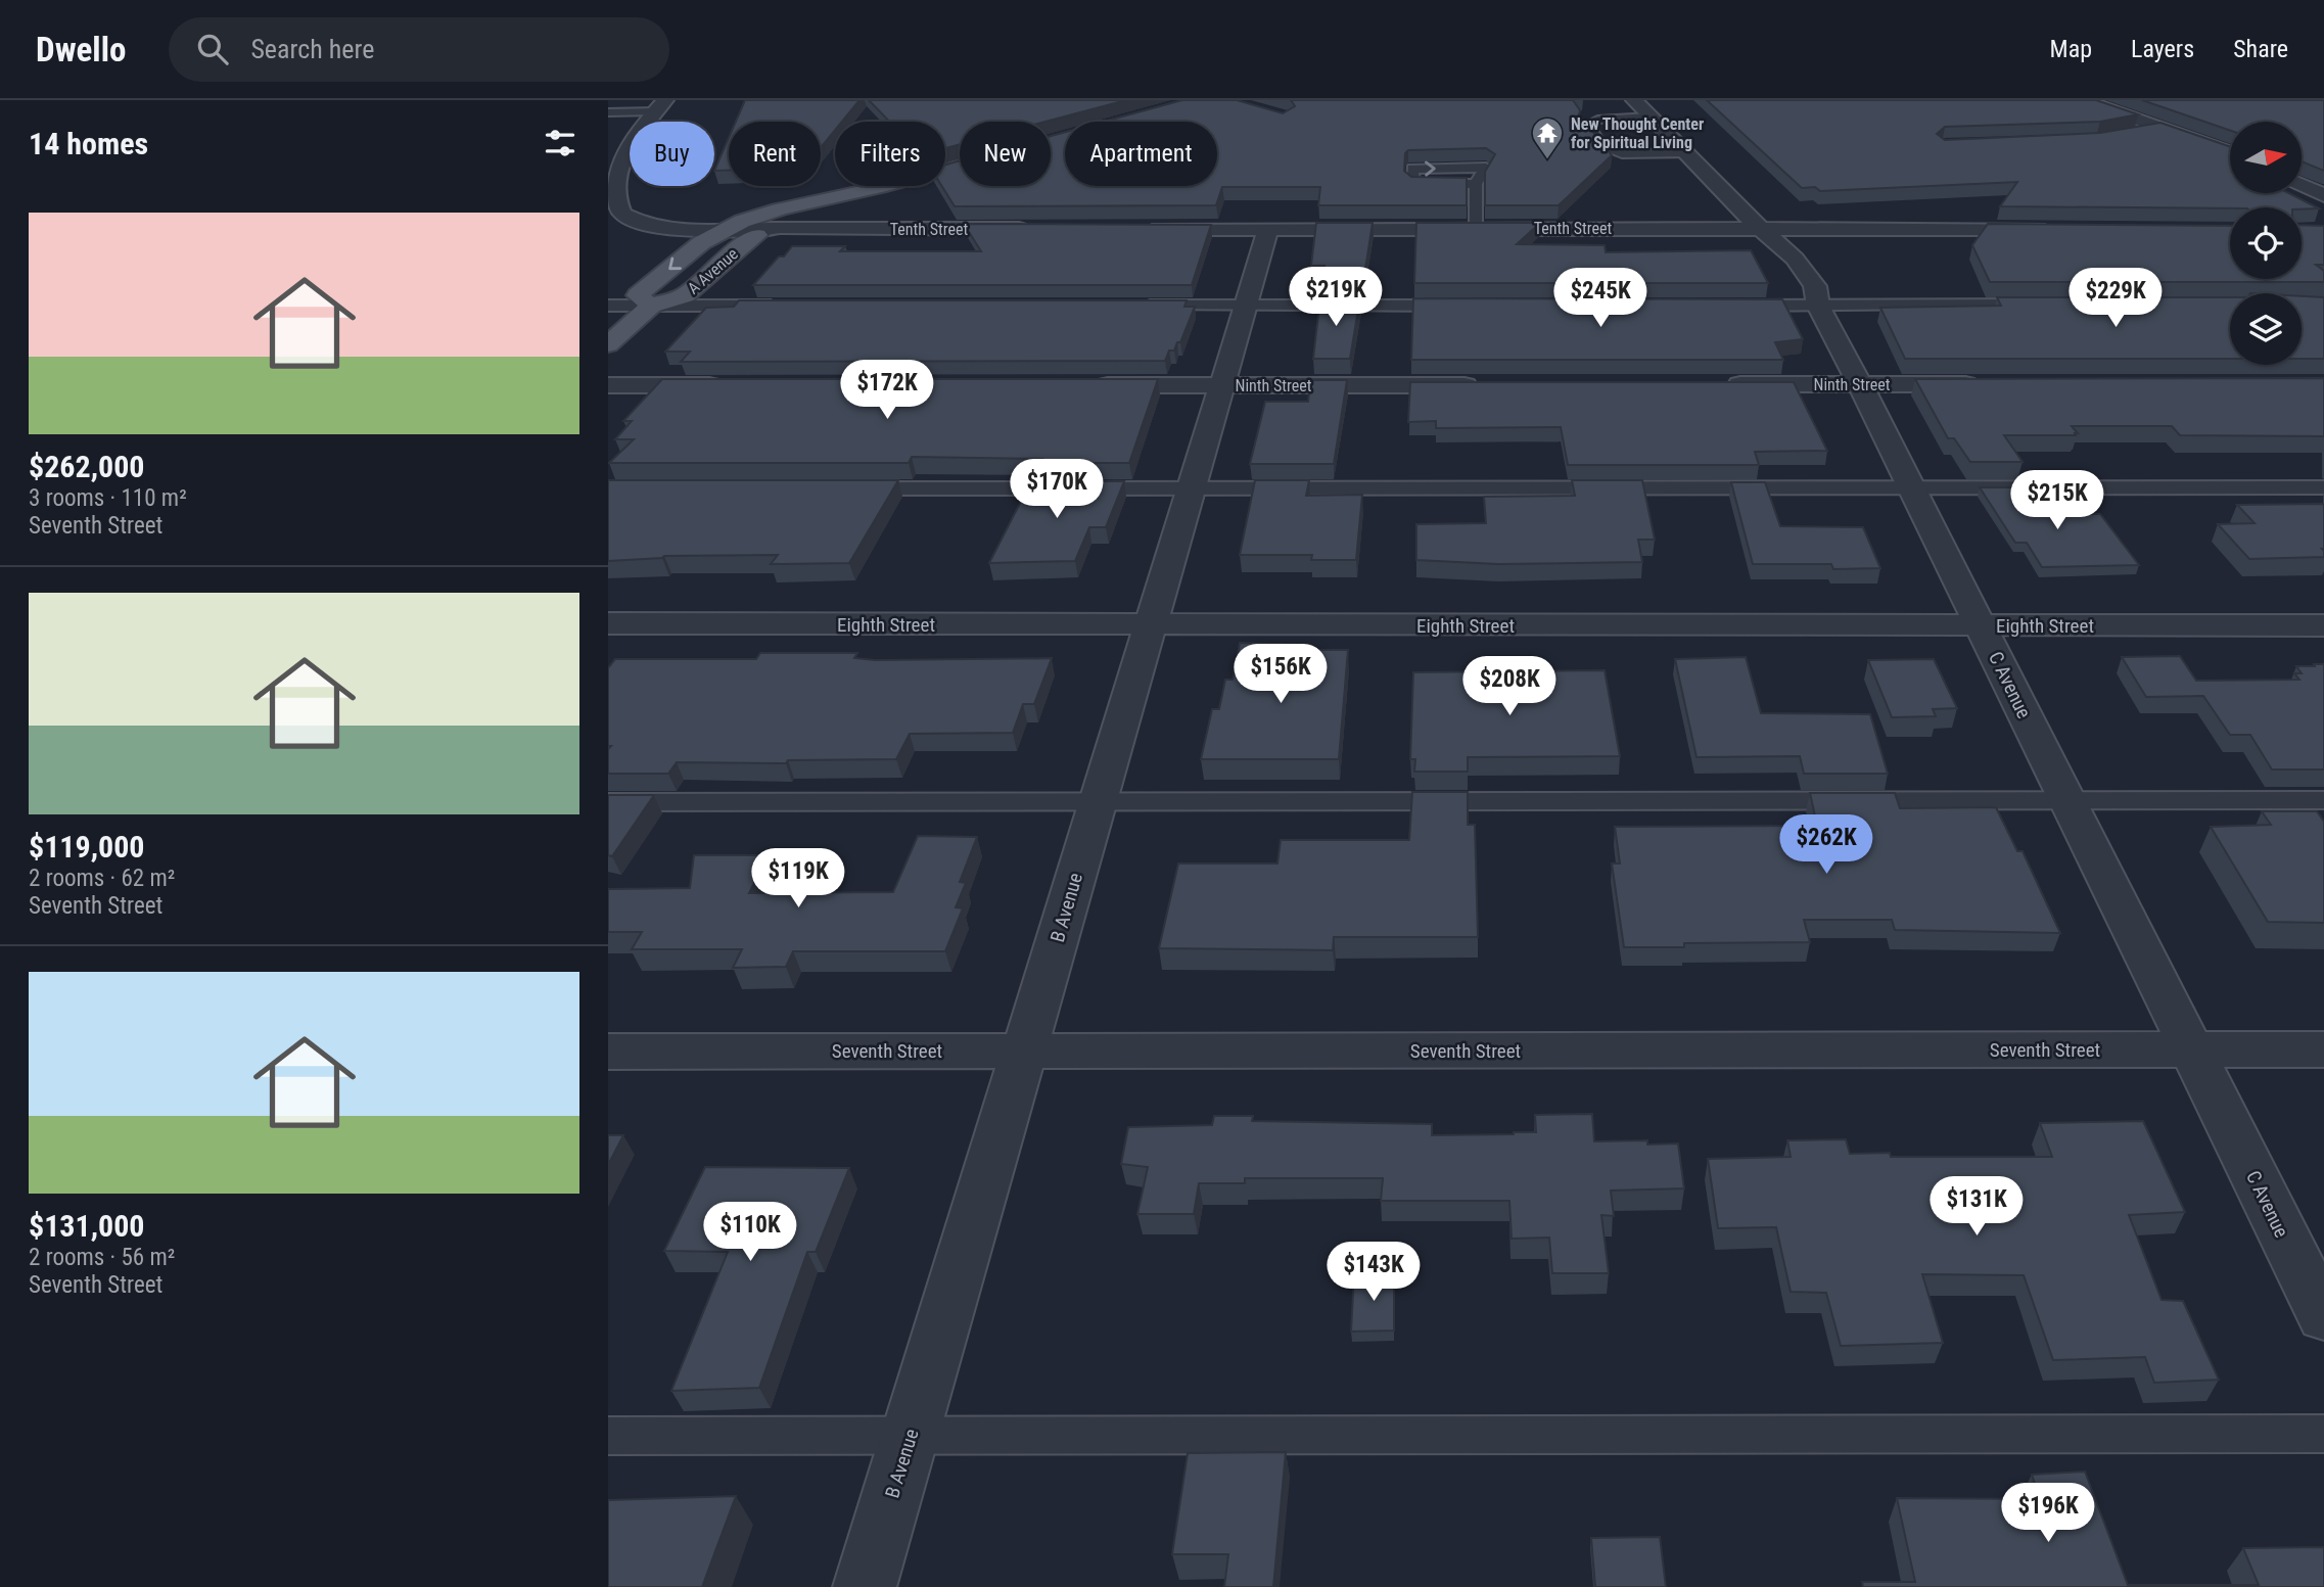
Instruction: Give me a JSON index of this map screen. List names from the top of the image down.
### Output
{
  "streets": {
    "main road": ["A Avenue"],
    "street": [
      "Tenth Street",
      "Ninth Street",
      "Eighth Street",
      "C Avenue",
      "B Avenue",
      "Seventh Street"
    ]
  },
  "crossings": [
    ["Tenth Street", "A Avenue"],
    ["Tenth Street", "C Avenue"],
    ["Tenth Street", "B Avenue"],
    ["Ninth Street", "C Avenue"],
    ["Ninth Street", "B Avenue"],
    ["Eighth Street", "C Avenue"],
    ["Eighth Street", "B Avenue"],
    ["C Avenue", "Seventh Street"],
    ["B Avenue", "Seventh Street"]
  ],
  "places": {
    "temple": ["New Thought Center for Spiritual Living"]
  },
  "north": "right",
  "page": {
    "header": "Dwello",
    "search": "Search here",
    "nav": ["Map", "Layers", "Share"],
    "heading": "14 homes",
    "chip": [
      "Buy",
      "Rent",
      "Filters",
      "New",
      "Apartment"
    ],
    "list": [
      {
        "name": "$262,000",
        "note": "3 rooms · 110 m² · Seventh Street"
      },
      {
        "name": "$119,000",
        "note": "2 rooms · 62 m² · Seventh Street"
      },
      {
        "name": "$131,000",
        "note": "2 rooms · 56 m² · Seventh Street"
      }
    ],
    "price": [
      "$219K",
      "$245K",
      "$229K",
      "$172K",
      "$170K",
      "$215K",
      "$156K",
      "$208K",
      "$262K",
      "$119K",
      "$131K",
      "$110K",
      "$143K",
      "$196K"
    ]
  }
}
